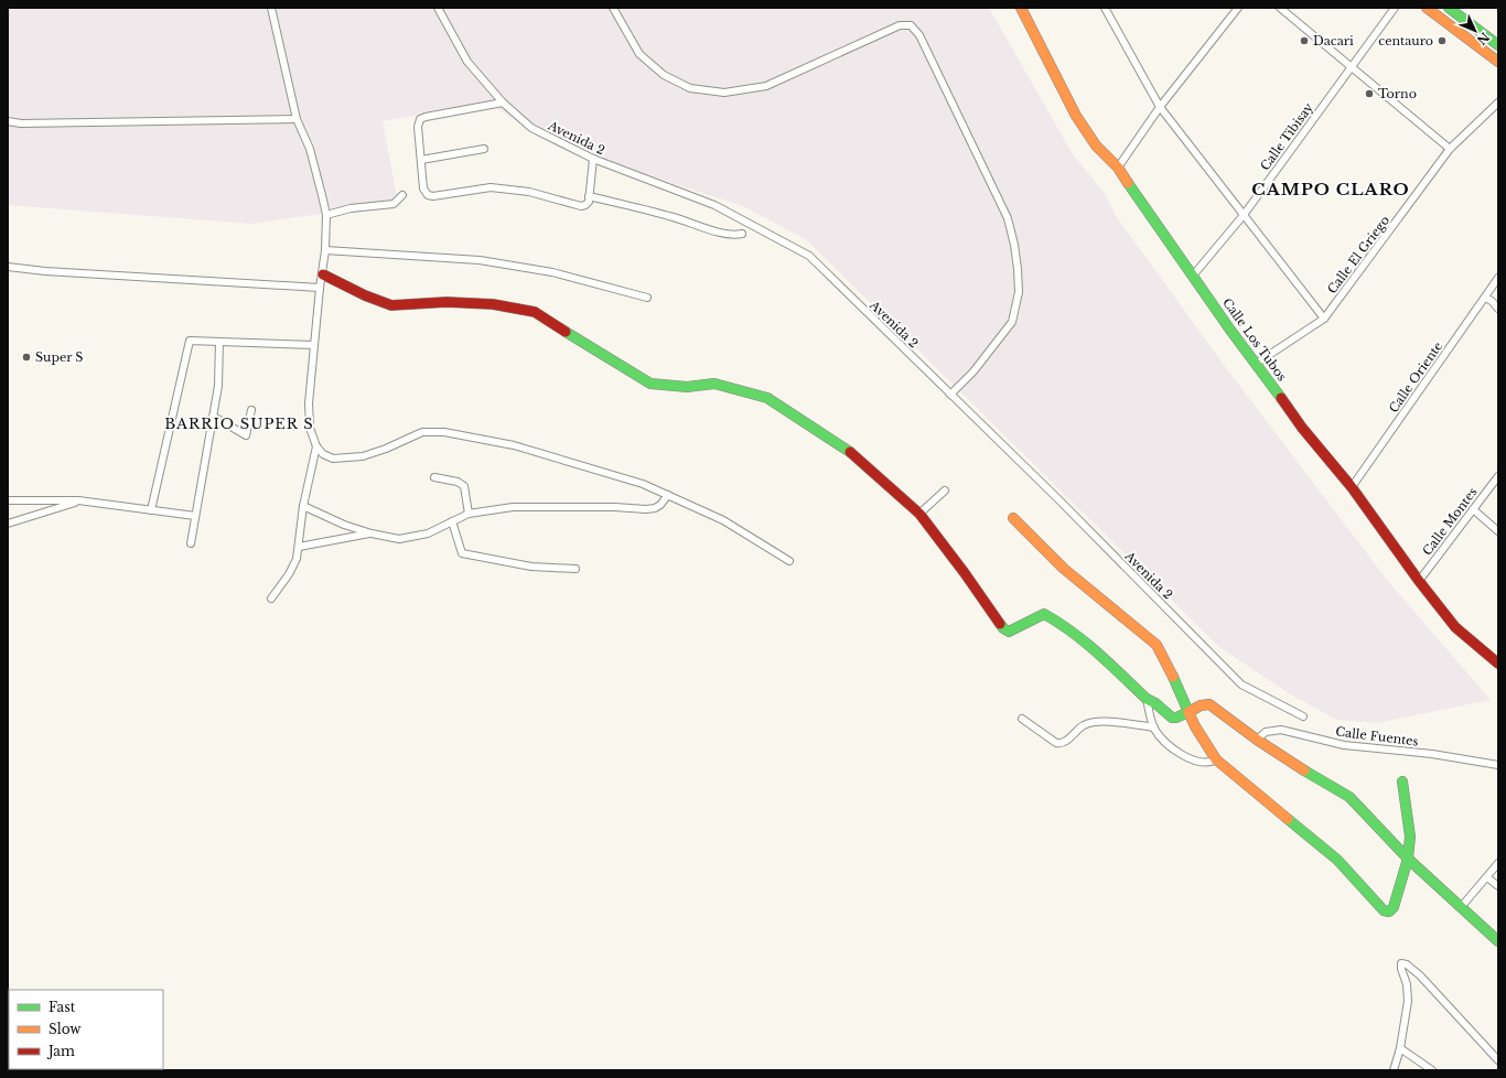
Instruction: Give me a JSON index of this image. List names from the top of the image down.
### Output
{
  "streets": {
    "main road": ["Calle Los Tubos"],
    "street": [
      "Calle Tibisay",
      "Avenida 2",
      "Calle El Griego",
      "Calle Oriente",
      "Calle Montes",
      "Calle Fuentes"
    ]
  },
  "crossings": [
    ["Calle Tibisay", "Calle Los Tubos"],
    ["Calle El Griego", "Calle Los Tubos"],
    ["Calle Los Tubos", "Calle Oriente"],
    ["Calle Los Tubos", "Calle Montes"]
  ],
  "districts": ["CAMPO CLARO", "BARRIO SUPER S"],
  "places": [
    "Dacari",
    "centauro",
    "Torno",
    "Super S"
  ],
  "legend": ["Fast", "Slow", "Jam"],
  "north": "bottom right"
}
